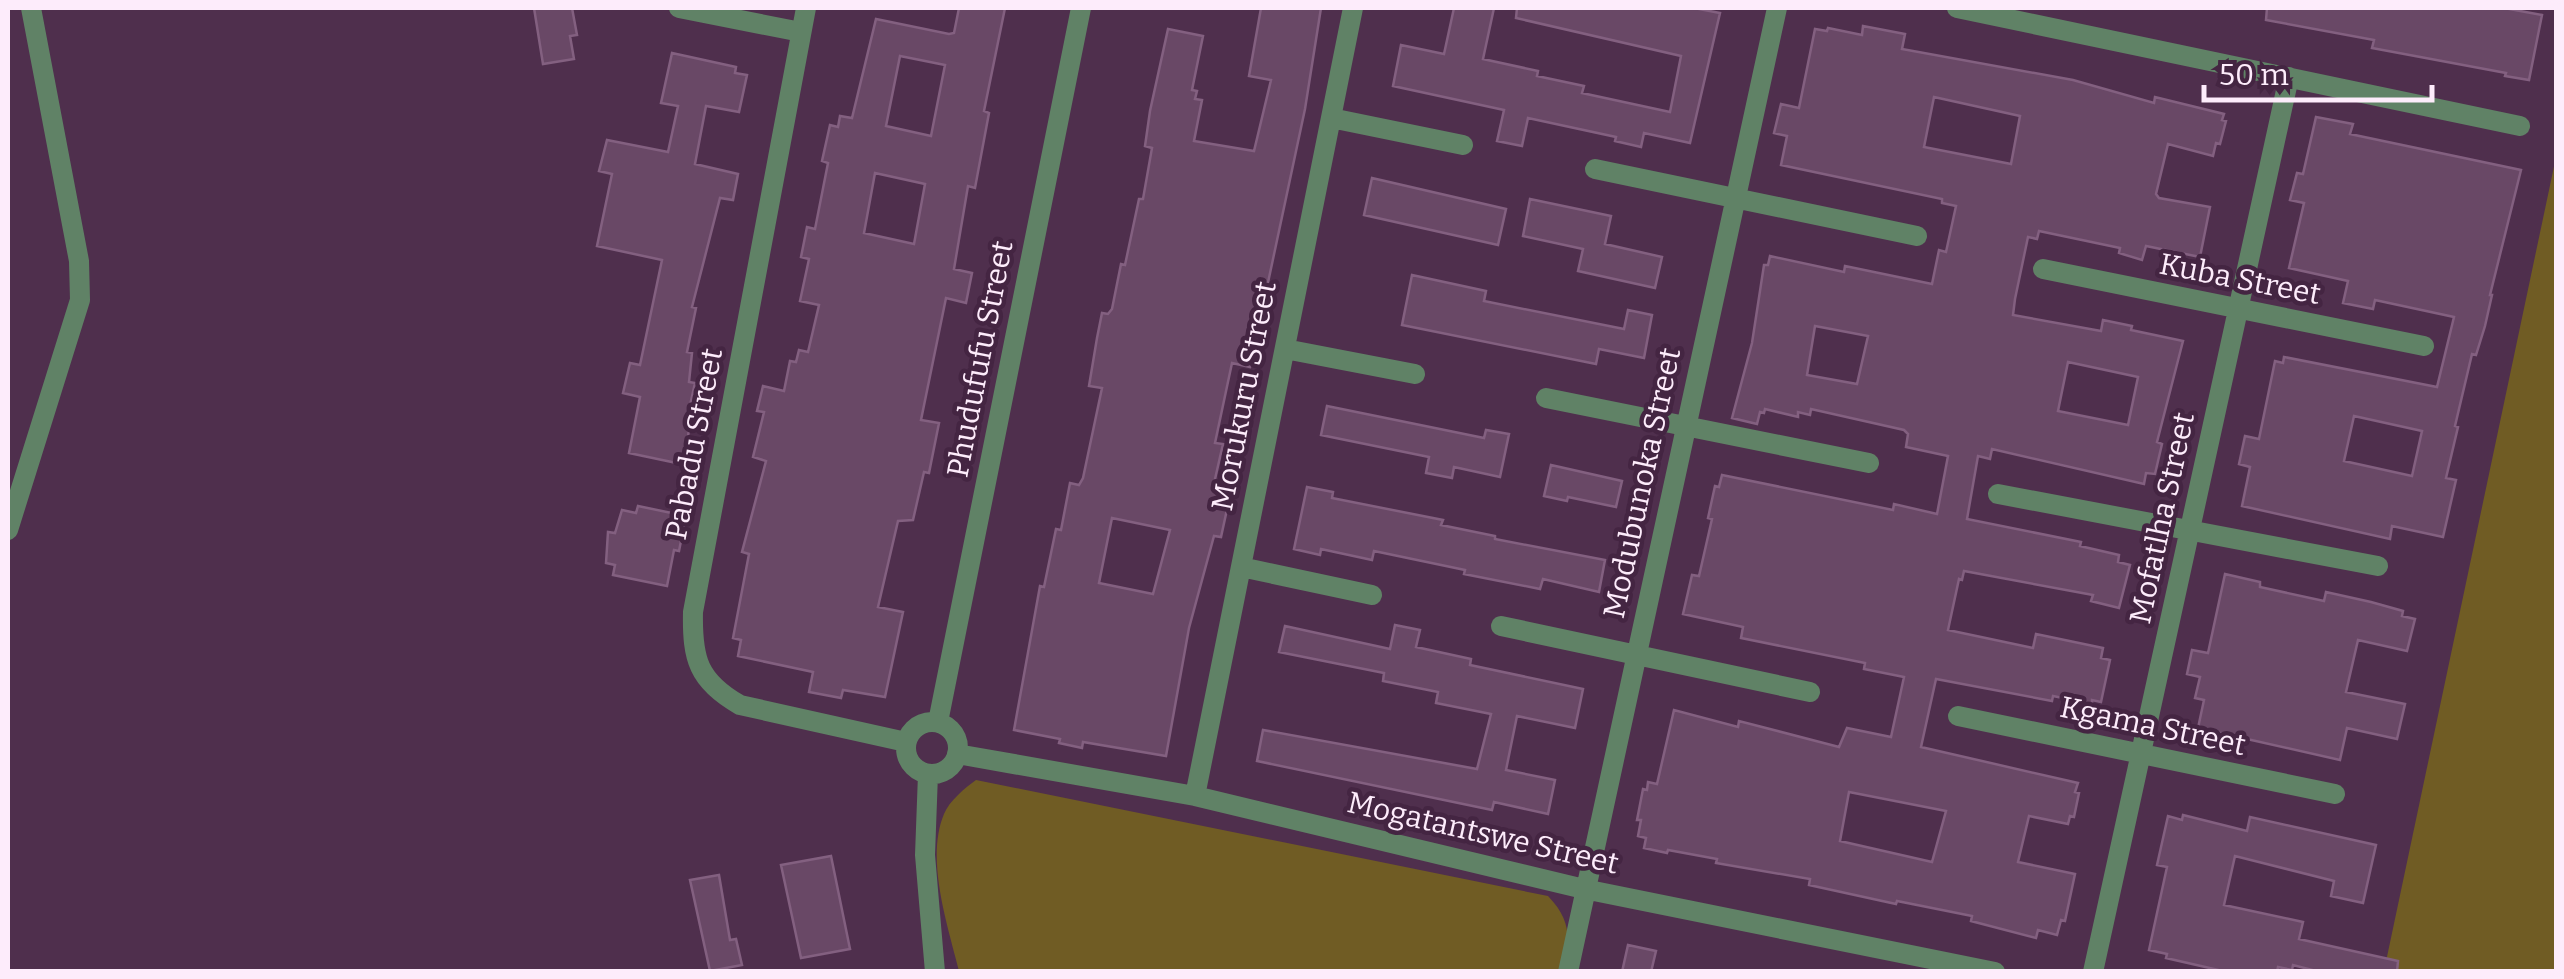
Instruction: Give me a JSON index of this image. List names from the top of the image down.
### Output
{
  "streets": {
    "street": [
      "Kuba Street",
      "Phudufufu Street",
      "Morukuru Street",
      "Pabadu Street",
      "Modubunoka Street",
      "Mofatlha Street",
      "Kgama Street",
      "Mogatantswe Street"
    ]
  },
  "crossings": [
    ["Kuba Street", "Mofatlha Street"],
    ["Phudufufu Street", "Pabadu Street"],
    ["Phudufufu Street", "Mogatantswe Street"],
    ["Morukuru Street", "Mogatantswe Street"],
    ["Pabadu Street", "Mogatantswe Street"],
    ["Modubunoka Street", "Mogatantswe Street"],
    ["Mofatlha Street", "Kgama Street"]
  ],
  "scale_bar": "50 m"
}
